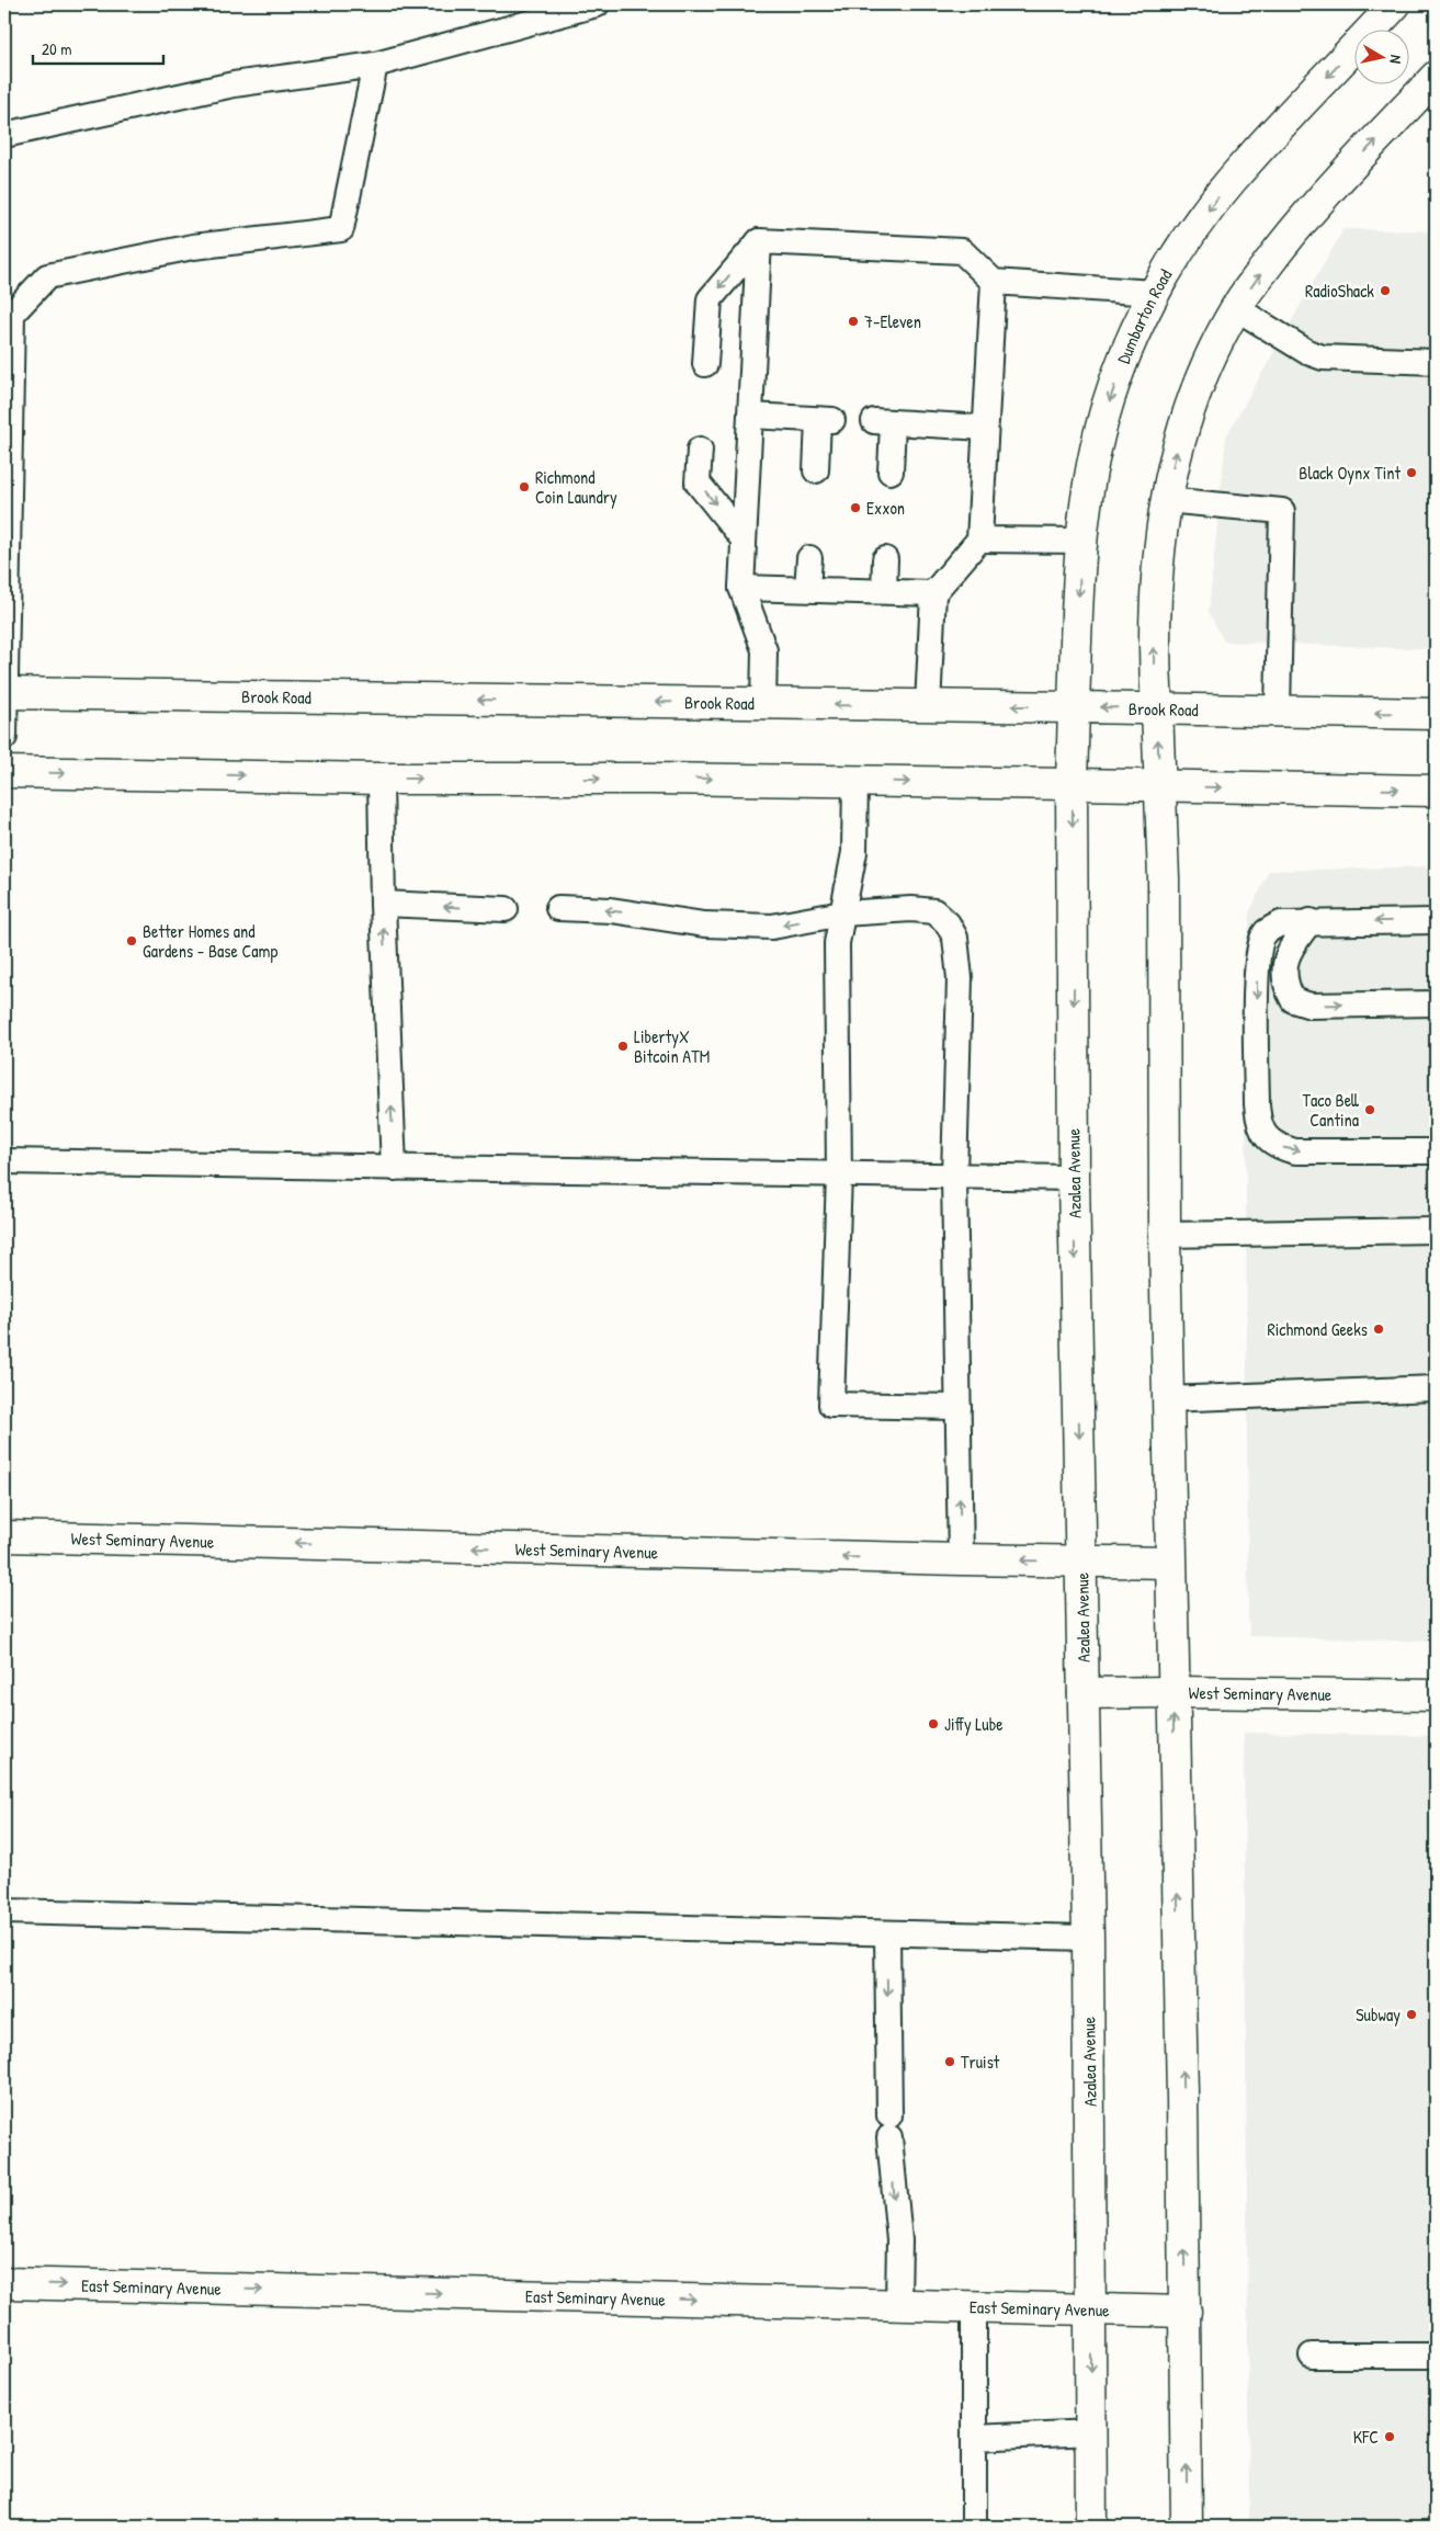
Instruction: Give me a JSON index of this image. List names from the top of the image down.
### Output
{
  "streets": {
    "main road": [
      "Dumbarton Road",
      "Brook Road",
      "Azalea Avenue",
      "West Seminary Avenue",
      "East Seminary Avenue"
    ]
  },
  "crossings": [
    ["Dumbarton Road", "Brook Road"],
    ["Dumbarton Road", "Azalea Avenue"],
    ["Brook Road", "Azalea Avenue"],
    ["Azalea Avenue", "West Seminary Avenue"],
    ["Azalea Avenue", "East Seminary Avenue"]
  ],
  "one_way": ["West Seminary Avenue", "East Seminary Avenue"],
  "places": [
    "RadioShack",
    "7-Eleven",
    "Black Oynx Tint",
    "Richmond Coin Laundry",
    "Exxon",
    "Better Homes and Gardens - Base Camp",
    "LibertyX Bitcoin ATM",
    "Taco Bell Cantina",
    "Richmond Geeks",
    "Jiffy Lube",
    "Subway",
    "Truist",
    "KFC"
  ],
  "scale_bar": "20 m",
  "north": "right"
}
